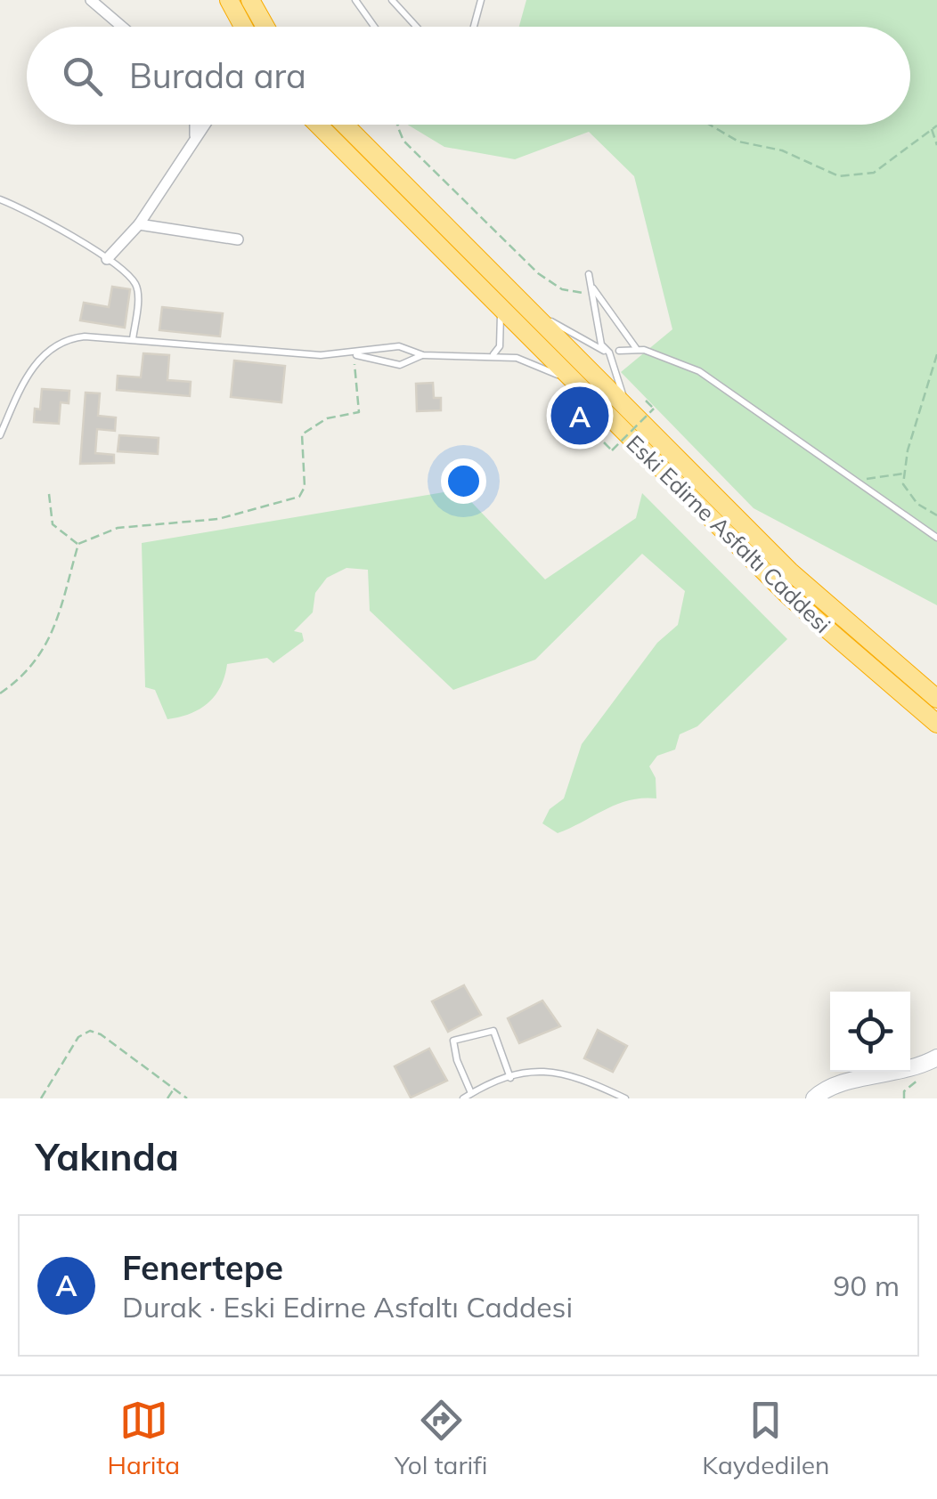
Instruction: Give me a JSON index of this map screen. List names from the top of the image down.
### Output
{
  "streets": {
    "highway": ["Eski Edirne Asfaltı Caddesi"]
  },
  "page": {
    "search": "Burada ara",
    "pins": "A",
    "heading": "Yakında",
    "list": [
      {
        "mark": "A",
        "name": "Fenertepe",
        "note": "Durak · Eski Edirne Asfaltı Caddesi",
        "value": "90 m"
      }
    ],
    "nav": ["Harita", "Yol tarifi", "Kaydedilen"]
  }
}
